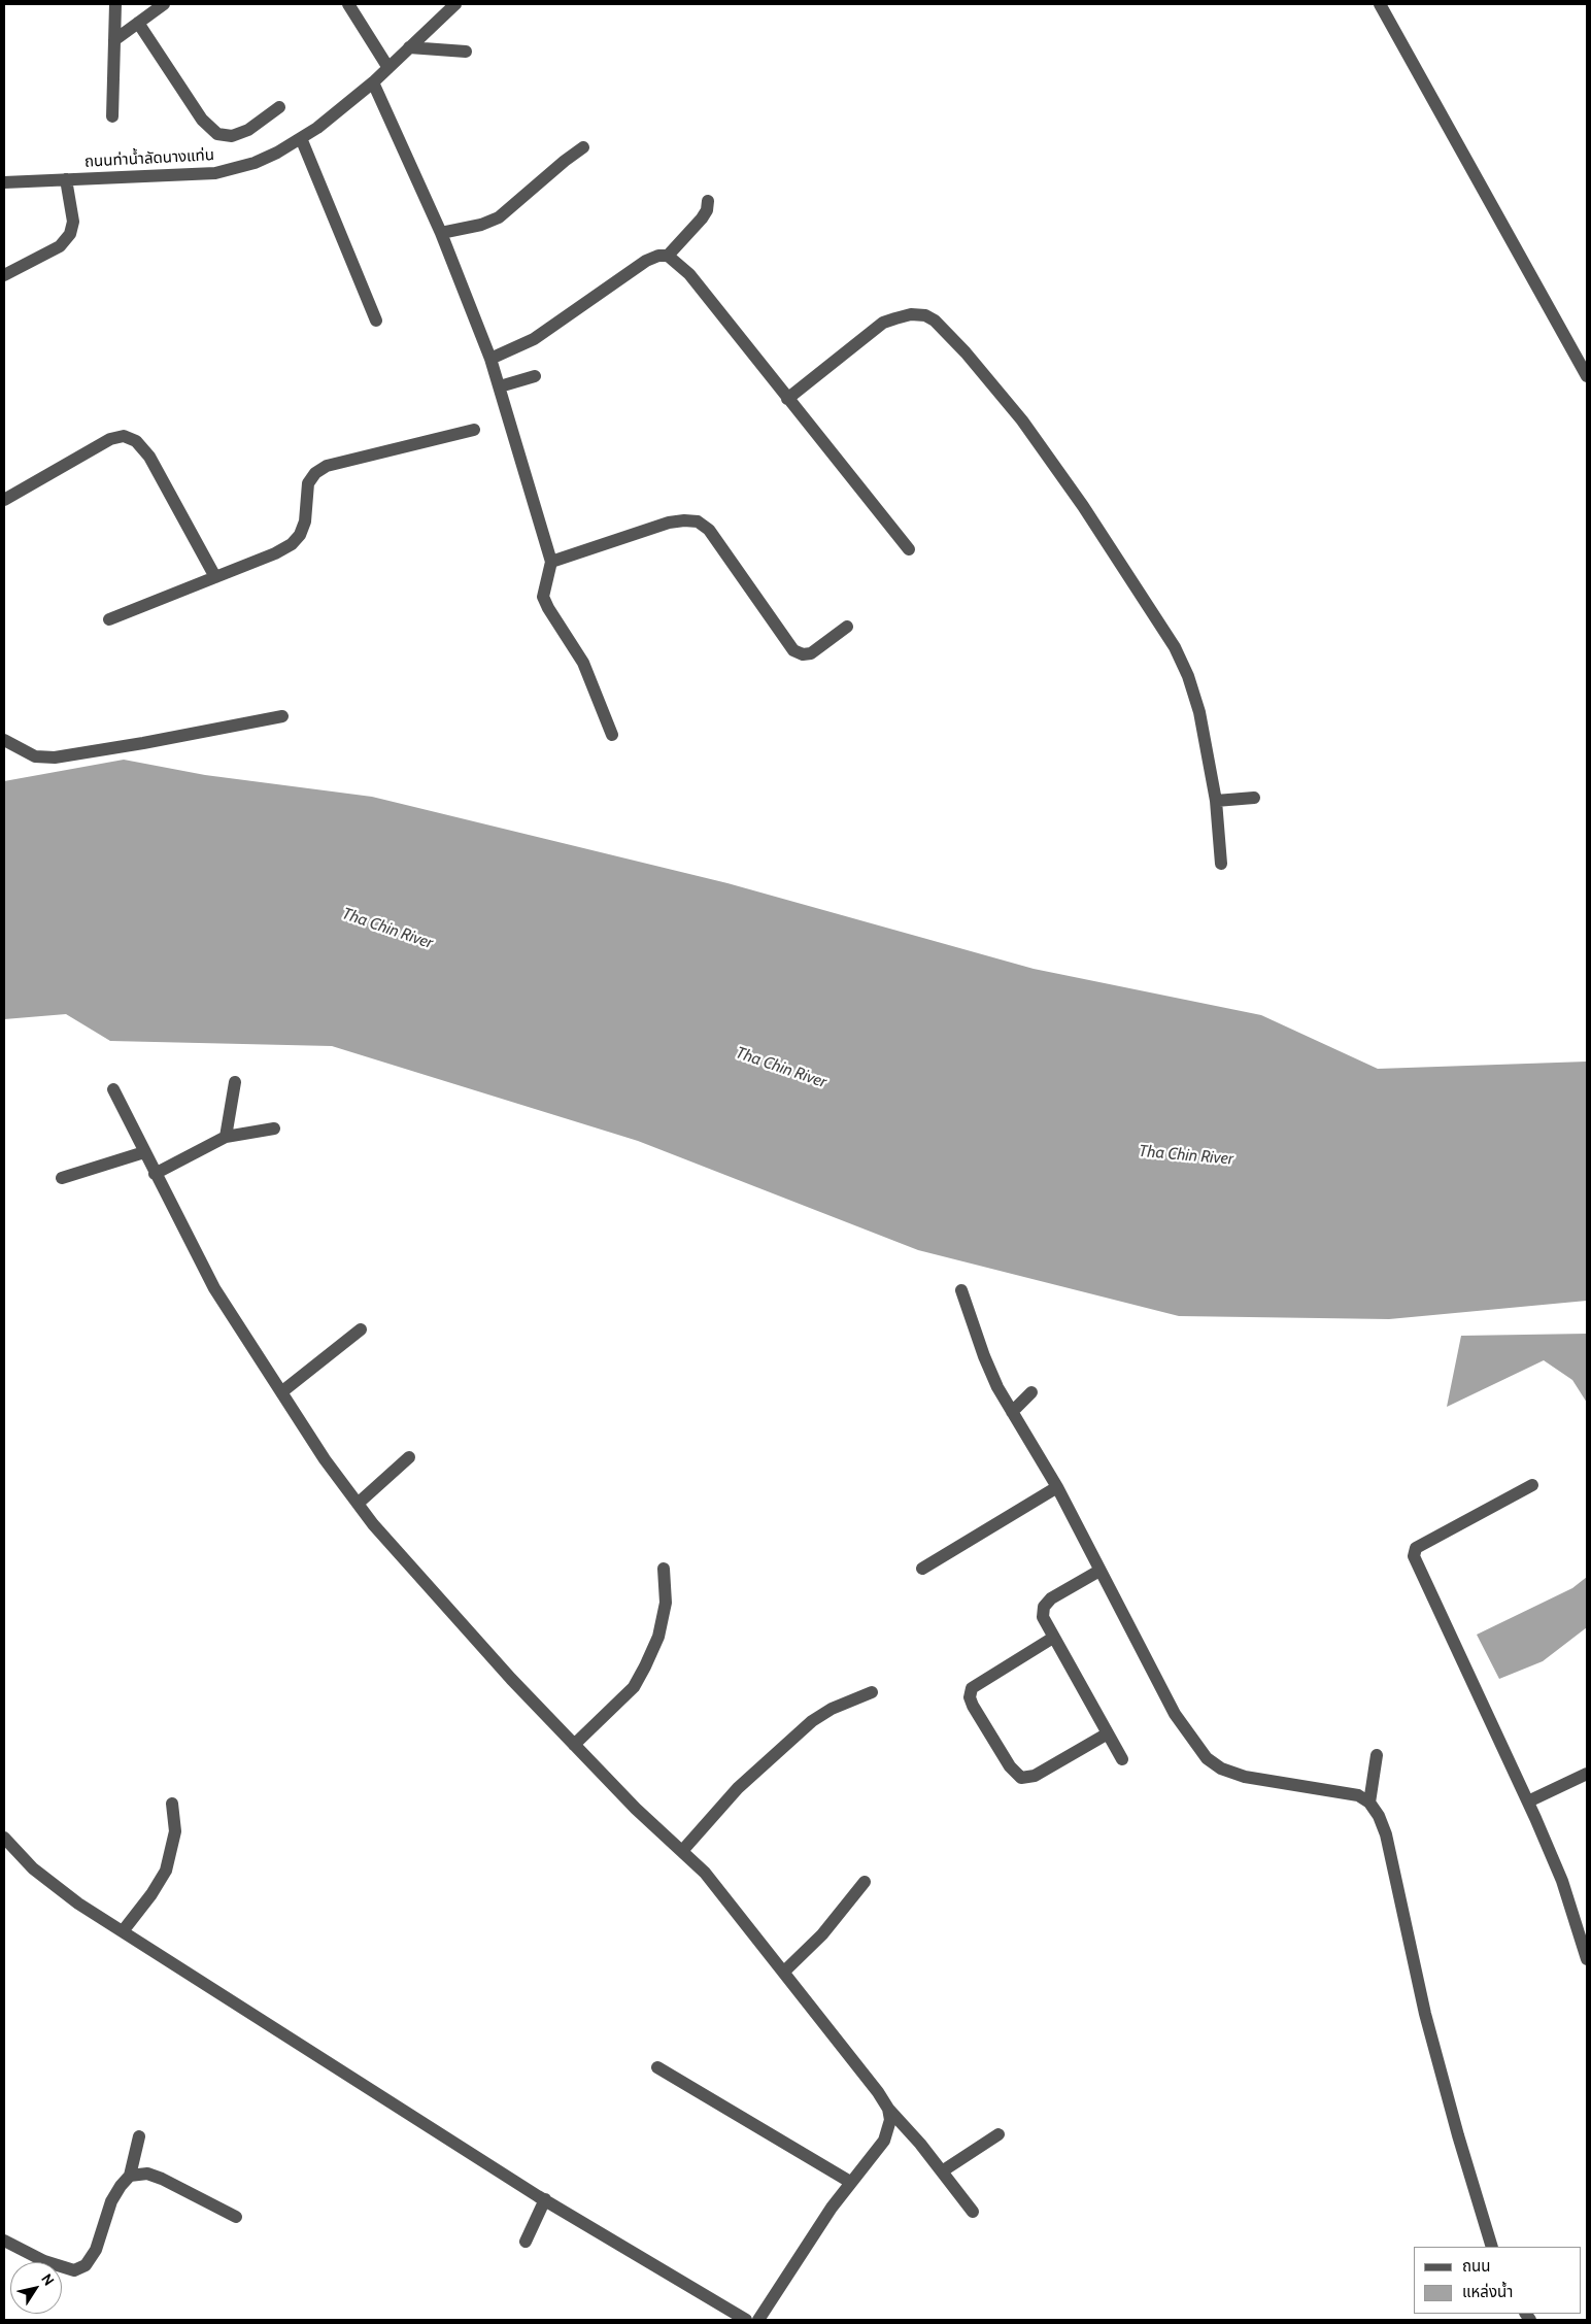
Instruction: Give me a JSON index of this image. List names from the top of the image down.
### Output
{
  "streets": {
    "street": ["ถนนท่าน้ำลัดนางแท่น"]
  },
  "water": ["Tha Chin River"],
  "legend": ["ถนน", "แหล่งน้ำ"],
  "north": "top right"
}
